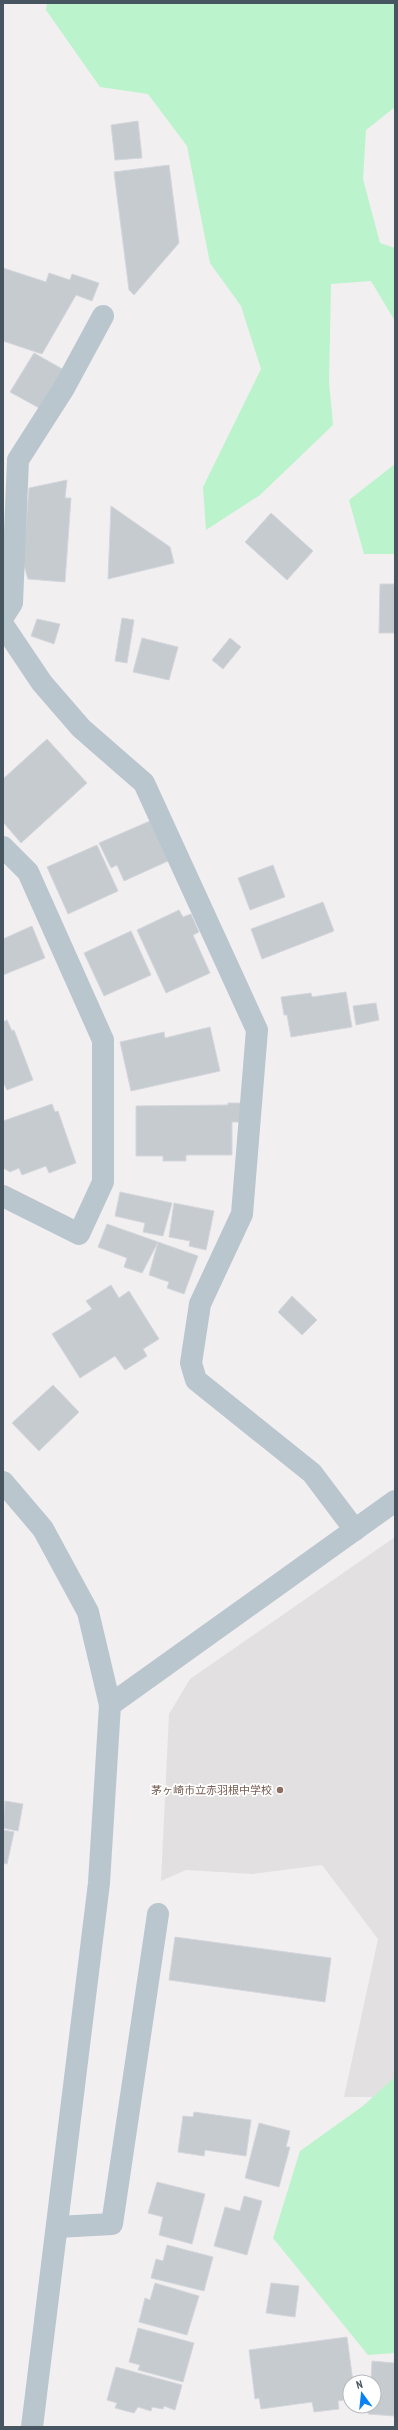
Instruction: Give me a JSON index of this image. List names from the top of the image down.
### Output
{
  "places": ["茅ヶ崎市立赤羽根中学校"],
  "north": "top"
}
